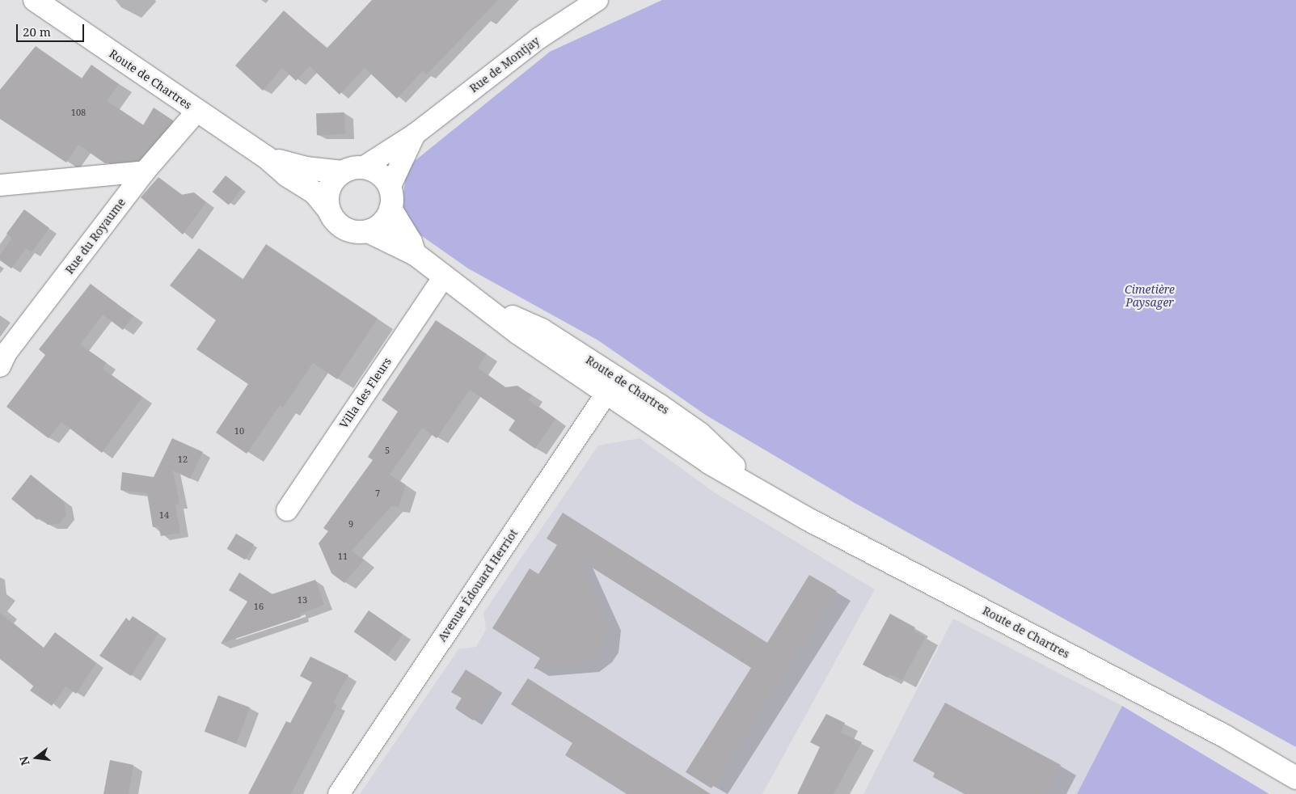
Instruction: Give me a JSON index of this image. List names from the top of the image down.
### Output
{
  "streets": {
    "main road": ["Route de Chartres"],
    "street": [
      "Rue de Montjay",
      "Rue du Royaume",
      "Villa des Fleurs",
      "Avenue Édouard Herriot"
    ]
  },
  "crossings": [
    ["Rue de Montjay", "Route de Chartres"],
    ["Route de Chartres", "Rue du Royaume"],
    ["Route de Chartres", "Villa des Fleurs"],
    ["Route de Chartres", "Avenue Édouard Herriot"]
  ],
  "parks": ["Cimetière Paysager"],
  "house_numbers": [
    "108",
    "10",
    "5",
    "12",
    "7",
    "14",
    "9",
    "11",
    "13",
    "16"
  ],
  "scale_bar": "20 m",
  "north": "left"
}
